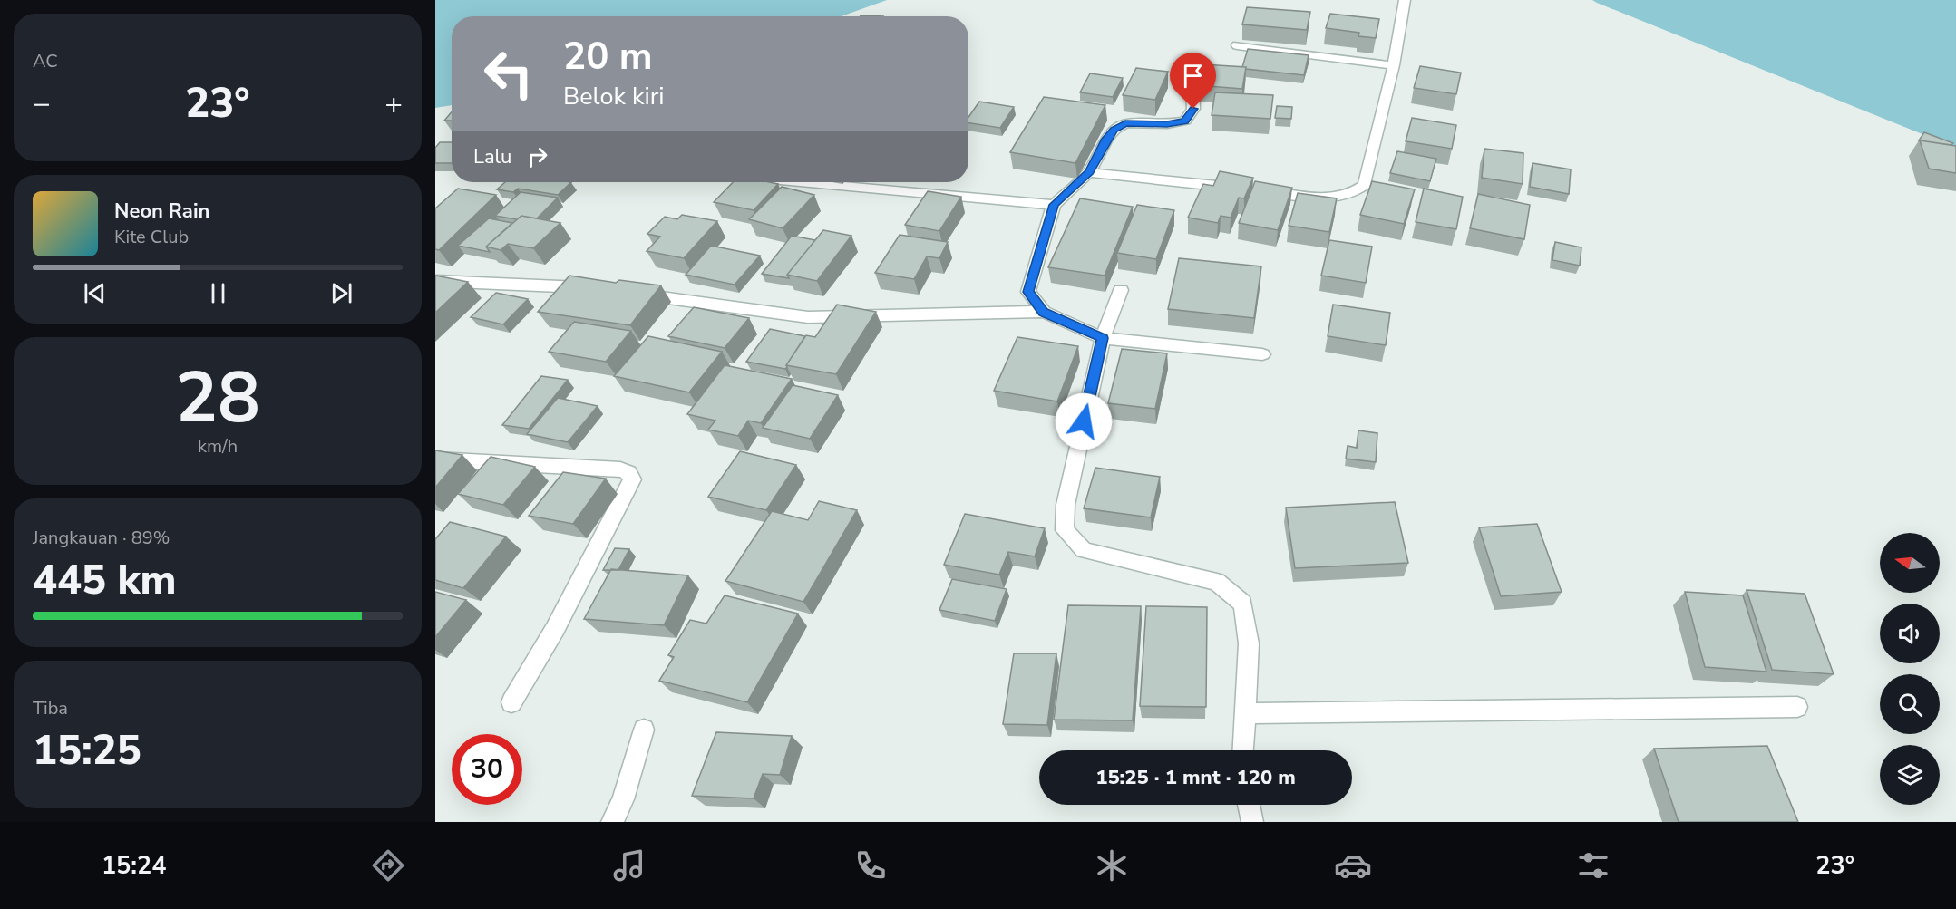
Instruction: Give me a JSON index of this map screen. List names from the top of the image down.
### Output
{
  "north": "left",
  "page": {
    "tile": [
      "AC",
      ["28", "km/h"],
      ["Jangkauan · 89%", "445 km"],
      ["Tiba", "15:25"]
    ],
    "turn": ["20 m", "Belok kiri"],
    "heat": ["−", "23°", "+"],
    "then": "Lalu",
    "song": ["Neon Rain", "Kite Club"],
    "limit": "30",
    "trip": "15:25 · 1 mnt · 120 m",
    "tabs": ["15:24", "23°"]
  }
}
